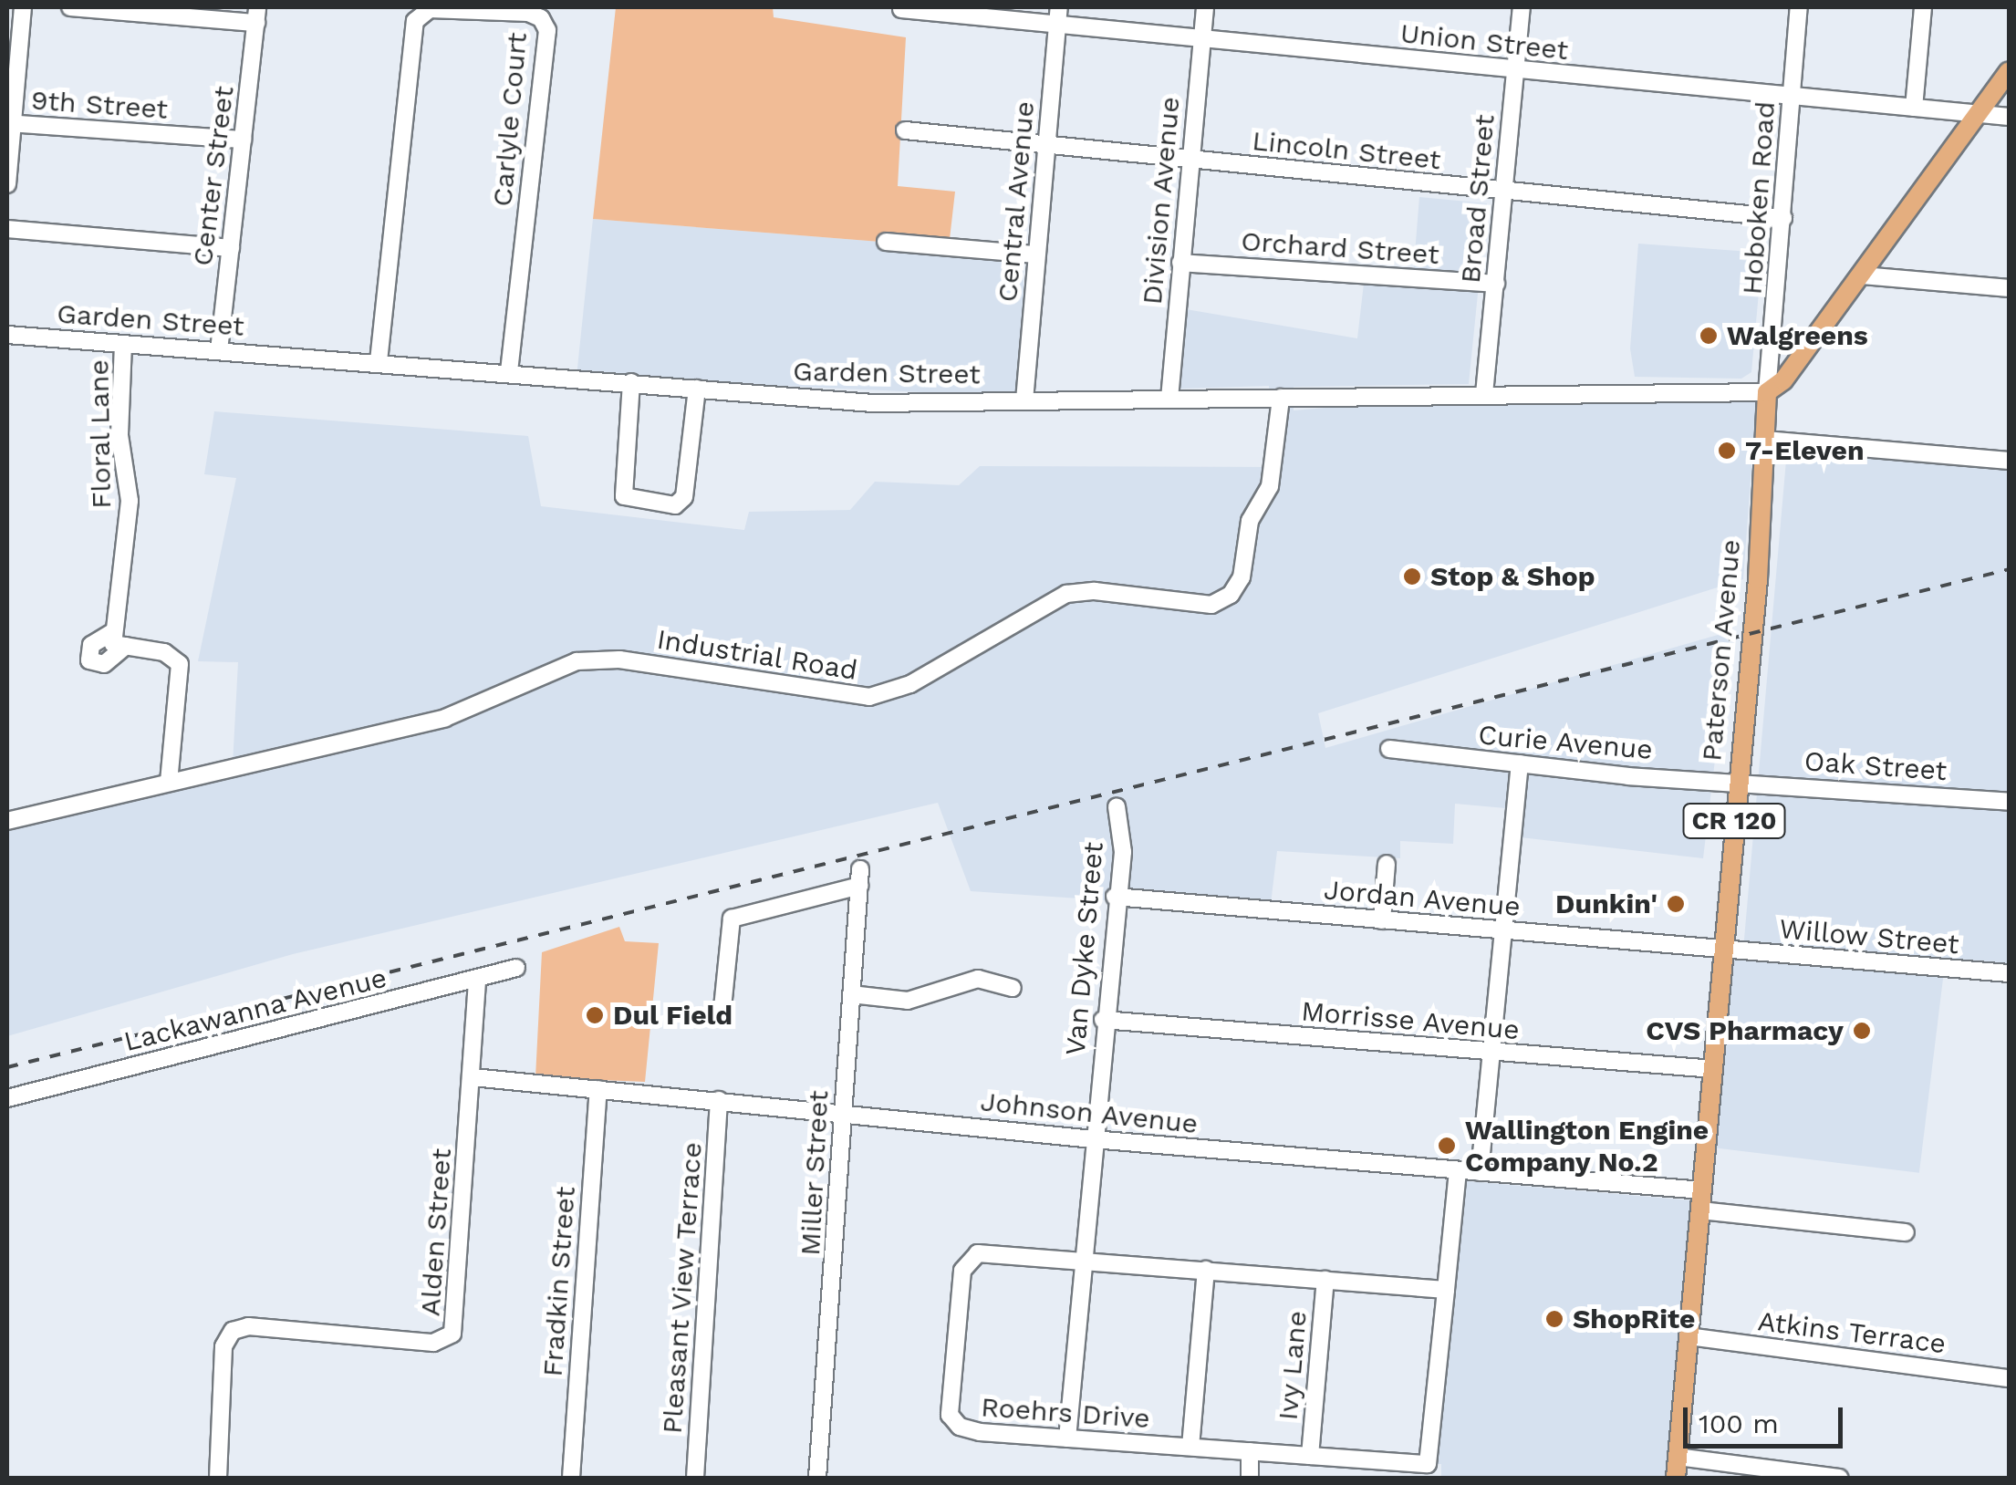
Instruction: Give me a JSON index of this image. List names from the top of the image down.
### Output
{
  "streets": {
    "main road": ["Paterson Avenue", "CR 120"],
    "street": [
      "Union Street",
      "9th Street",
      "Carlyle Court",
      "Lincoln Street",
      "Center Street",
      "Hoboken Road",
      "Broad Street",
      "Division Avenue",
      "Central Avenue",
      "Orchard Street",
      "Garden Street",
      "Floral Lane",
      "Industrial Road",
      "Curie Avenue",
      "Oak Street",
      "Jordan Avenue",
      "Willow Street",
      "Van Dyke Street",
      "Lackawanna Avenue",
      "Morrisse Avenue",
      "Johnson Avenue",
      "Miller Street",
      "Alden Street",
      "Fradkin Street",
      "Pleasant View Terrace",
      "Atkins Terrace",
      "Ivy Lane",
      "Roehrs Drive"
    ]
  },
  "crossings": [
    ["Union Street", "Hoboken Road"],
    ["Union Street", "Broad Street"],
    ["Union Street", "Division Avenue"],
    ["Union Street", "Central Avenue"],
    ["9th Street", "Center Street"],
    ["Carlyle Court", "Garden Street"],
    ["Lincoln Street", "Hoboken Road"],
    ["Lincoln Street", "Broad Street"],
    ["Lincoln Street", "Division Avenue"],
    ["Lincoln Street", "Central Avenue"],
    ["Center Street", "Garden Street"],
    ["Hoboken Road", "Garden Street"],
    ["Hoboken Road", "Paterson Avenue"],
    ["Broad Street", "Orchard Street"],
    ["Broad Street", "Garden Street"],
    ["Division Avenue", "Orchard Street"],
    ["Division Avenue", "Garden Street"],
    ["Central Avenue", "Garden Street"],
    ["Garden Street", "Floral Lane"],
    ["Garden Street", "Paterson Avenue"],
    ["Garden Street", "Industrial Road"],
    ["Paterson Avenue", "Curie Avenue"],
    ["Paterson Avenue", "Oak Street"],
    ["Paterson Avenue", "Jordan Avenue"],
    ["Paterson Avenue", "Willow Street"],
    ["Paterson Avenue", "Morrisse Avenue"],
    ["Paterson Avenue", "Johnson Avenue"],
    ["Paterson Avenue", "Atkins Terrace"],
    ["Curie Avenue", "Oak Street"],
    ["Jordan Avenue", "Willow Street"],
    ["Jordan Avenue", "Van Dyke Street"],
    ["Van Dyke Street", "Morrisse Avenue"],
    ["Van Dyke Street", "Johnson Avenue"],
    ["Van Dyke Street", "Roehrs Drive"],
    ["Lackawanna Avenue", "Alden Street"],
    ["Johnson Avenue", "Miller Street"],
    ["Johnson Avenue", "Alden Street"],
    ["Johnson Avenue", "Fradkin Street"],
    ["Johnson Avenue", "Pleasant View Terrace"],
    ["Johnson Avenue", "Roehrs Drive"],
    ["Ivy Lane", "Roehrs Drive"]
  ],
  "places": [
    "Walgreens",
    "7-Eleven",
    "Stop & Shop",
    "Dunkin'",
    "Dul Field",
    "CVS Pharmacy",
    "Wallington Engine Company No.2",
    "ShopRite"
  ],
  "scale_bar": "100 m"
}
